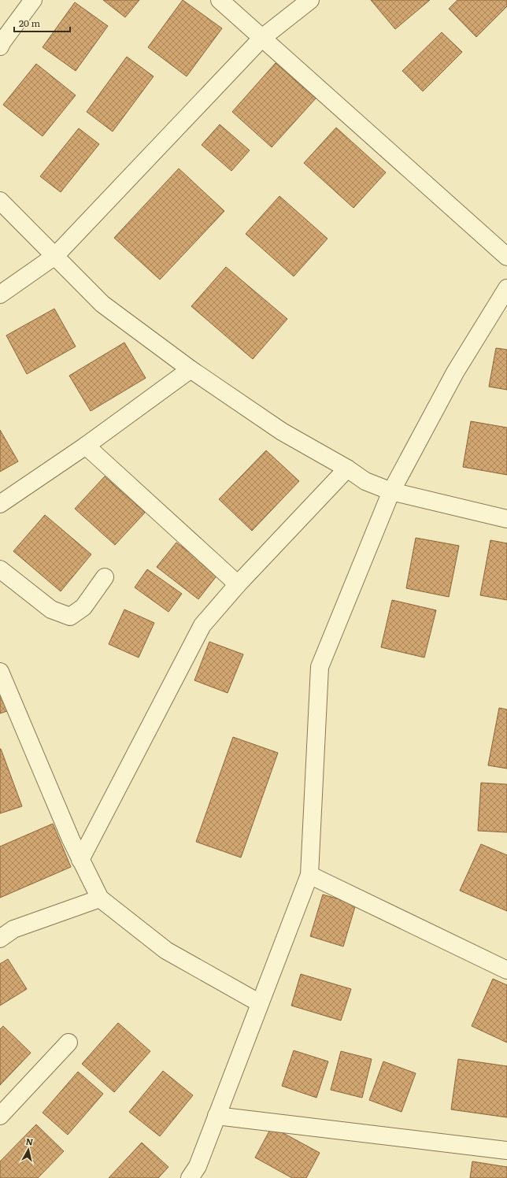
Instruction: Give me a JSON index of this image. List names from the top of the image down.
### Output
{
  "scale_bar": "20 m",
  "north": "top"
}
